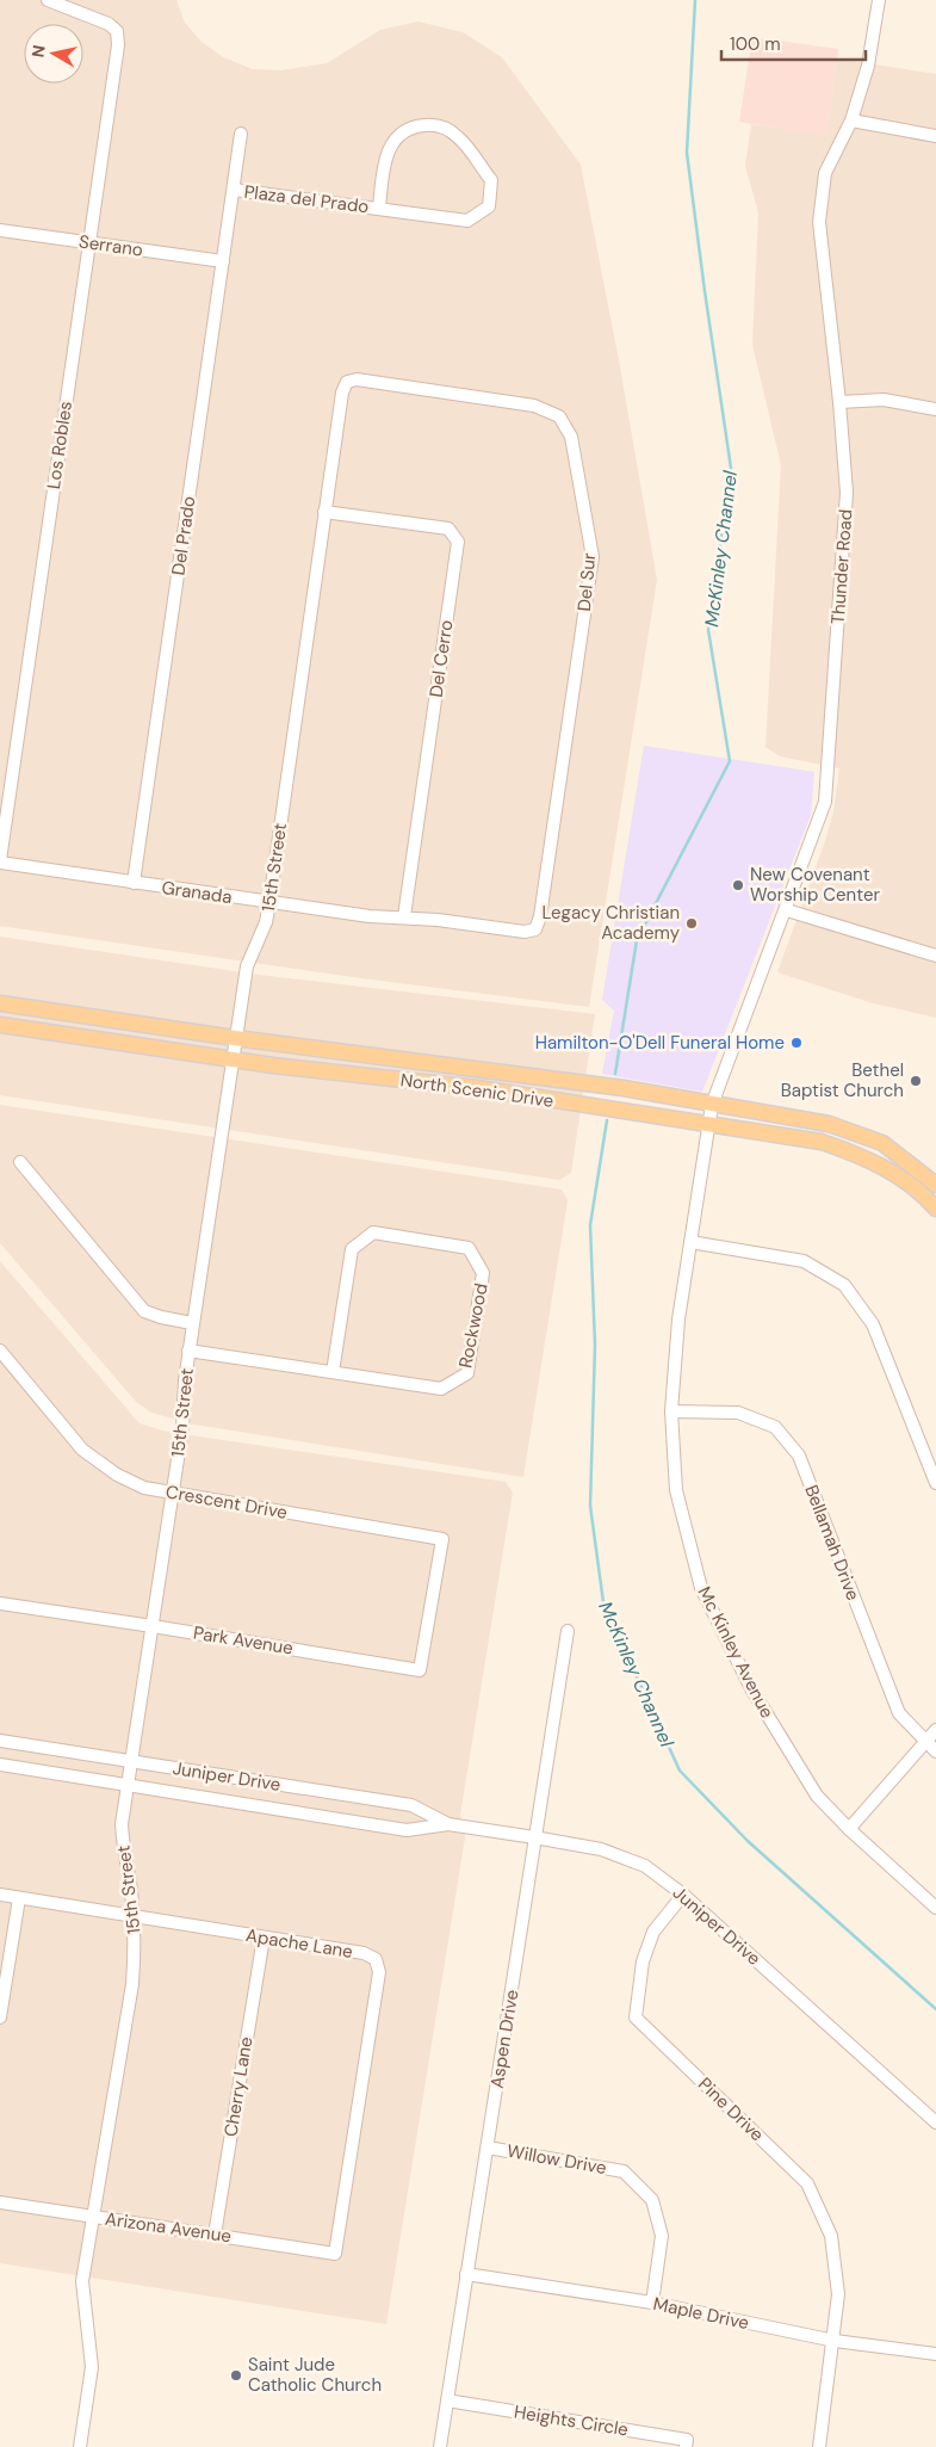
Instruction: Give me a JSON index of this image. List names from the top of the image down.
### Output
{
  "streets": {
    "main road": ["North Scenic Drive"],
    "street": [
      "Plaza del Prado",
      "Serrano",
      "Los Robles",
      "Del Prado",
      "Thunder Road",
      "Del Sur",
      "Del Cerro",
      "15th Street",
      "Granada",
      "Rockwood",
      "Crescent Drive",
      "Bellamah Drive",
      "Park Avenue",
      "Mc Kinley Avenue",
      "Juniper Drive",
      "Apache Lane",
      "Aspen Drive",
      "Cherry Lane",
      "Pine Drive",
      "Willow Drive",
      "Arizona Avenue",
      "Maple Drive",
      "Heights Circle"
    ]
  },
  "crossings": [
    ["Plaza del Prado", "Del Prado"],
    ["Serrano", "Los Robles"],
    ["Serrano", "Del Prado"],
    ["Los Robles", "Granada"],
    ["Del Prado", "Granada"],
    ["Thunder Road", "North Scenic Drive"],
    ["Thunder Road", "Mc Kinley Avenue"],
    ["Del Sur", "15th Street"],
    ["Del Sur", "Granada"],
    ["Del Cerro", "15th Street"],
    ["Del Cerro", "Granada"],
    ["15th Street", "Granada"],
    ["15th Street", "North Scenic Drive"],
    ["15th Street", "Rockwood"],
    ["15th Street", "Crescent Drive"],
    ["15th Street", "Park Avenue"],
    ["15th Street", "Juniper Drive"],
    ["15th Street", "Apache Lane"],
    ["15th Street", "Arizona Avenue"],
    ["North Scenic Drive", "Mc Kinley Avenue"],
    ["Crescent Drive", "Park Avenue"],
    ["Bellamah Drive", "Mc Kinley Avenue"],
    ["Juniper Drive", "Aspen Drive"],
    ["Juniper Drive", "Pine Drive"],
    ["Apache Lane", "Cherry Lane"],
    ["Apache Lane", "Arizona Avenue"],
    ["Aspen Drive", "Willow Drive"],
    ["Aspen Drive", "Maple Drive"],
    ["Aspen Drive", "Heights Circle"],
    ["Cherry Lane", "Arizona Avenue"],
    ["Pine Drive", "Maple Drive"],
    ["Willow Drive", "Maple Drive"]
  ],
  "water": ["McKinley Channel"],
  "places": [
    "New Covenant Worship Center",
    "Legacy Christian Academy",
    "Hamilton-O'Dell Funeral Home",
    "Bethel Baptist Church",
    "Saint Jude Catholic Church"
  ],
  "scale_bar": "100 m",
  "north": "left"
}
